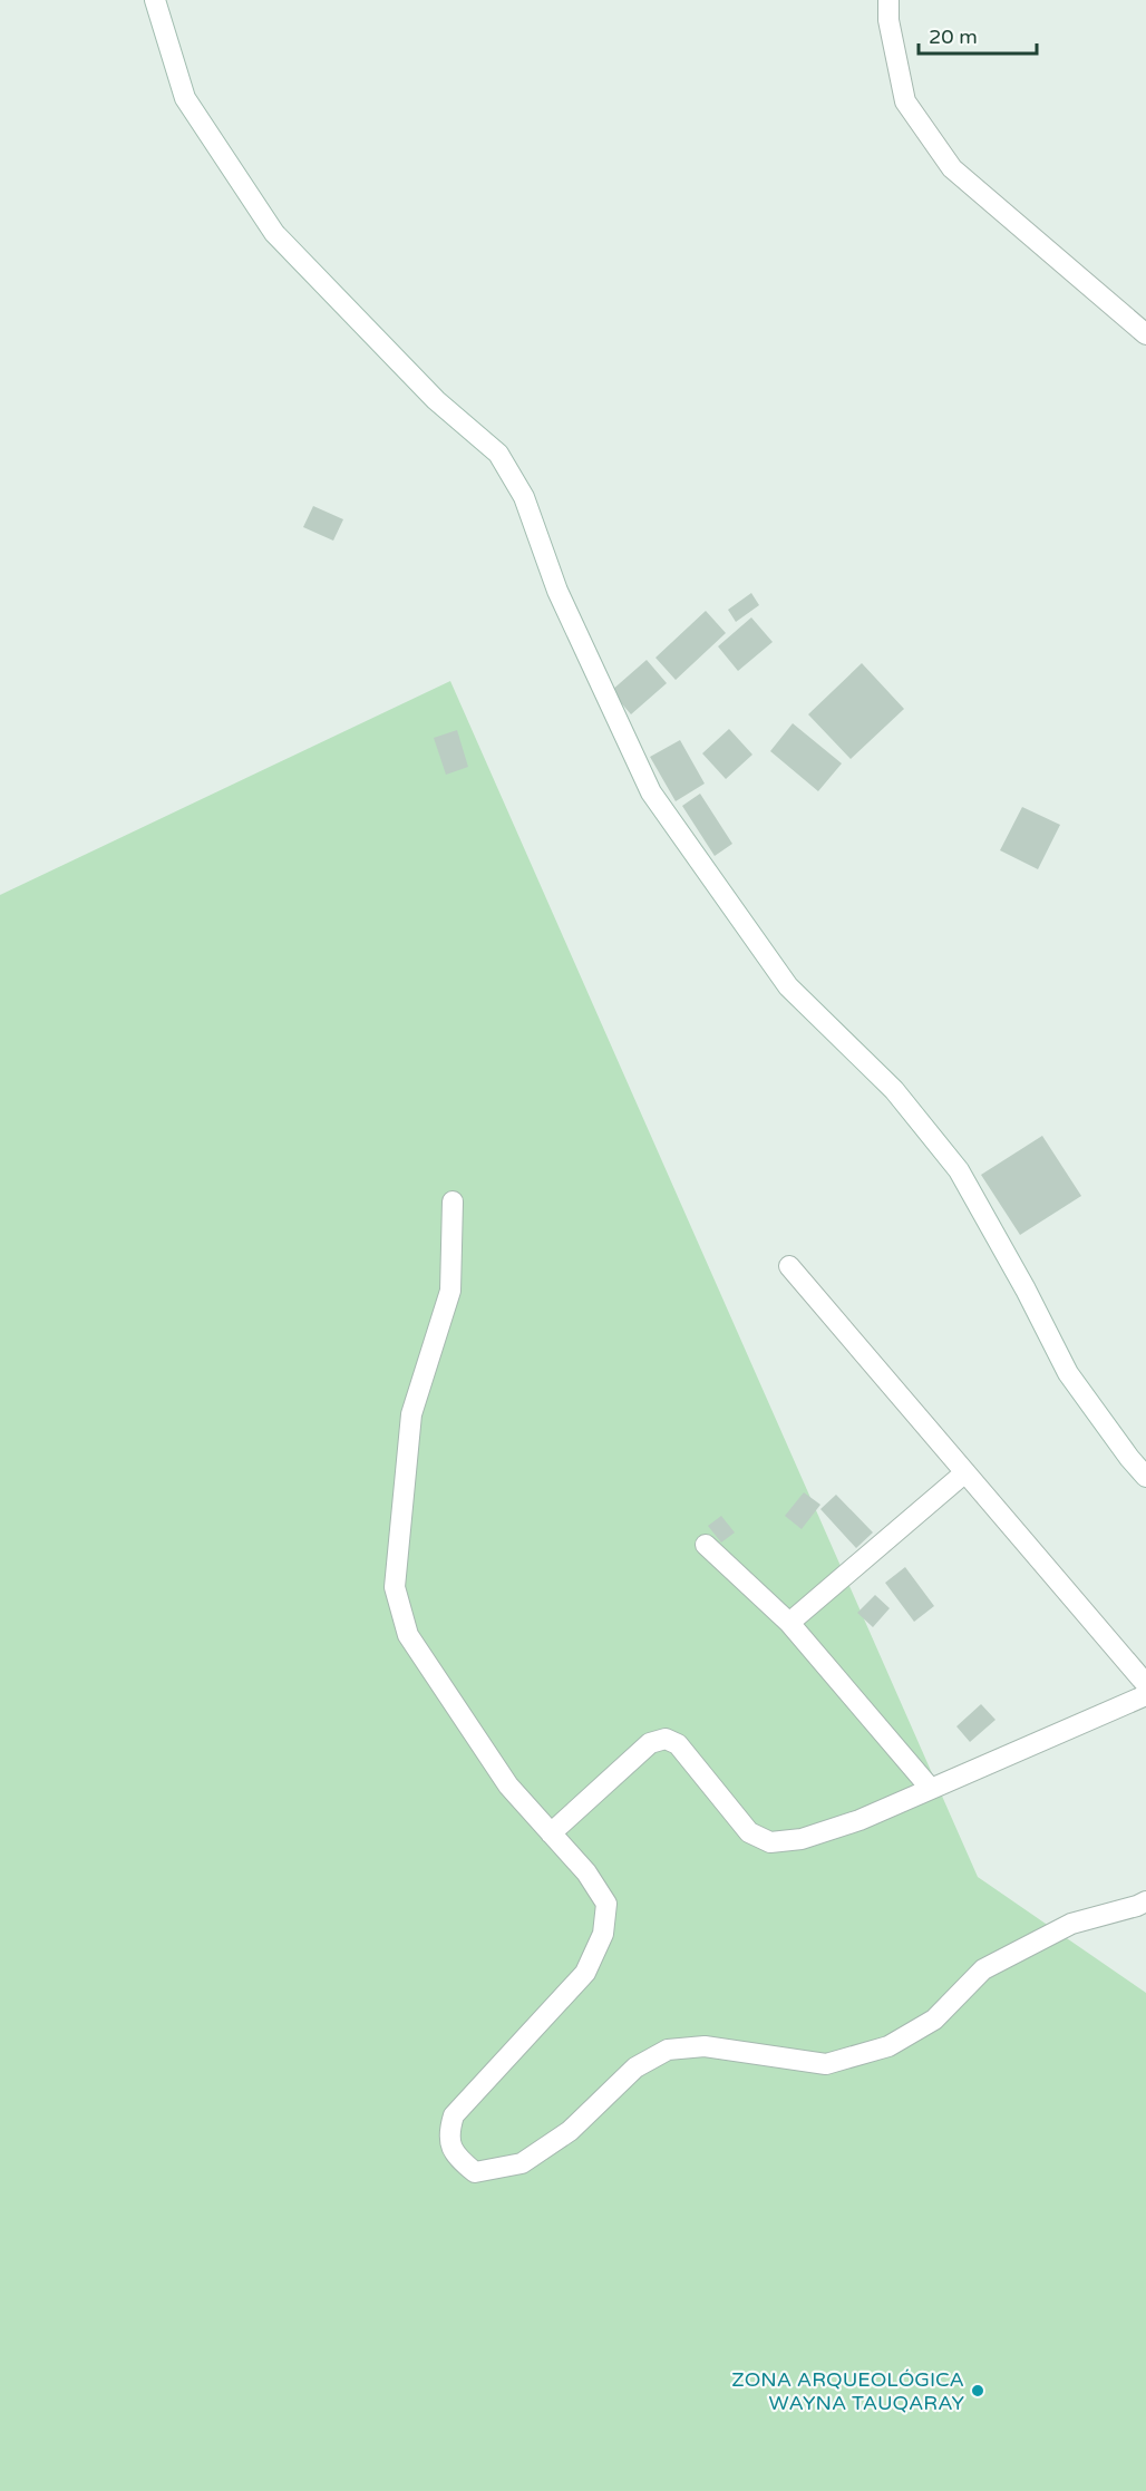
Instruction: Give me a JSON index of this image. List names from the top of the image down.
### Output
{
  "places": ["ZONA ARQUEOLÓGICA WAYNA TAUQARAY"],
  "scale_bar": "20 m"
}
